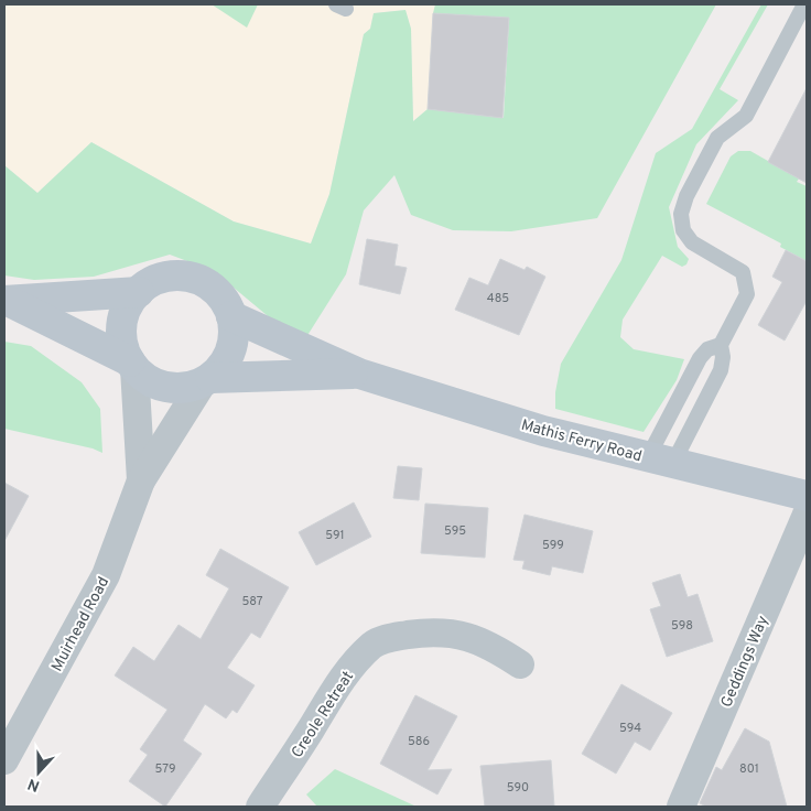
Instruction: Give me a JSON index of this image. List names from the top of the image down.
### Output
{
  "streets": {
    "main road": ["Mathis Ferry Road"],
    "street": ["Muirhead Road", "Geddings Way", "Creole Retreat"]
  },
  "crossings": [
    ["Mathis Ferry Road", "Muirhead Road"]
  ],
  "house_numbers": [
    "485",
    "595",
    "591",
    "599",
    "587",
    "598",
    "594",
    "586",
    "579",
    "801",
    "590"
  ],
  "north": "bottom"
}
